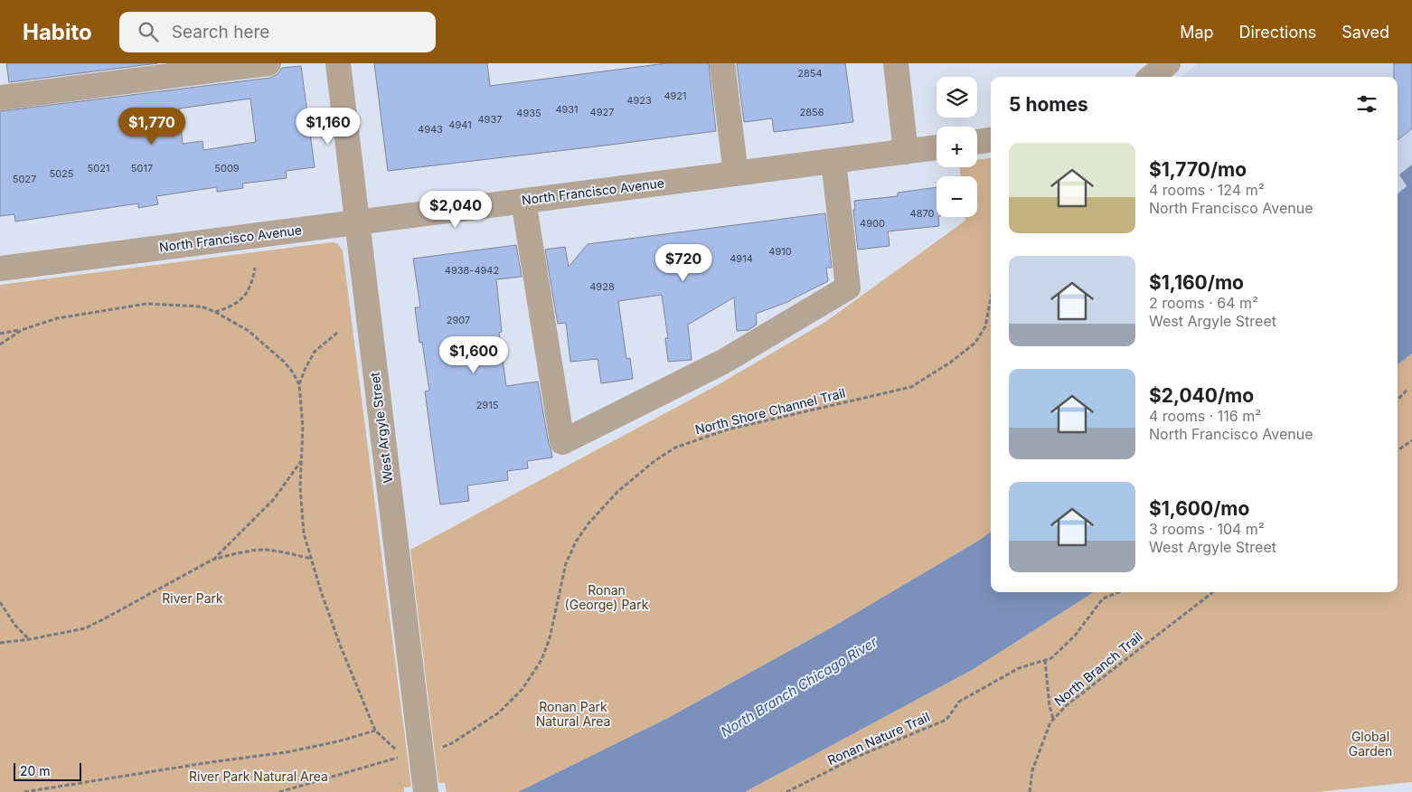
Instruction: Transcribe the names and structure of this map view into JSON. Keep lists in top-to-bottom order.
{
  "streets": {
    "street": ["North Francisco Avenue", "West Argyle Street"],
    "path": ["North Shore Channel Trail", "North Branch Trail", "Ronan Nature Trail"]
  },
  "crossings": [
    ["North Francisco Avenue", "West Argyle Street"]
  ],
  "water": ["North Branch Chicago River"],
  "parks": [
    "Ronan (George) Park",
    "River Park",
    "Ronan Park Natural Area",
    "Global Garden",
    "River Park Natural Area"
  ],
  "house_numbers": [
    "2854",
    "4921",
    "4923",
    "4931",
    "4927",
    "2856",
    "4935",
    "4937",
    "4941",
    "4943",
    "5021",
    "5017",
    "5009",
    "5025",
    "5027",
    "4870",
    "4900",
    "4910",
    "4914",
    "4938-4942",
    "4928",
    "2907",
    "2915"
  ],
  "scale_bar": "20 m",
  "page": {
    "header": "Habito",
    "search": "Search here",
    "nav": ["Map", "Directions", "Saved"],
    "map_buttons": ["+", "−"],
    "heading": "5 homes",
    "price": [
      "$1,770",
      "$1,160",
      "$2,040",
      "$720",
      "$1,600"
    ],
    "list": [
      {
        "name": "$1,770/mo",
        "note": "4 rooms · 124 m² · North Francisco Avenue"
      },
      {
        "name": "$1,160/mo",
        "note": "2 rooms · 64 m² · West Argyle Street"
      },
      {
        "name": "$2,040/mo",
        "note": "4 rooms · 116 m² · North Francisco Avenue"
      },
      {
        "name": "$1,600/mo",
        "note": "3 rooms · 104 m² · West Argyle Street"
      }
    ],
    "scale": "20 m"
  }
}
